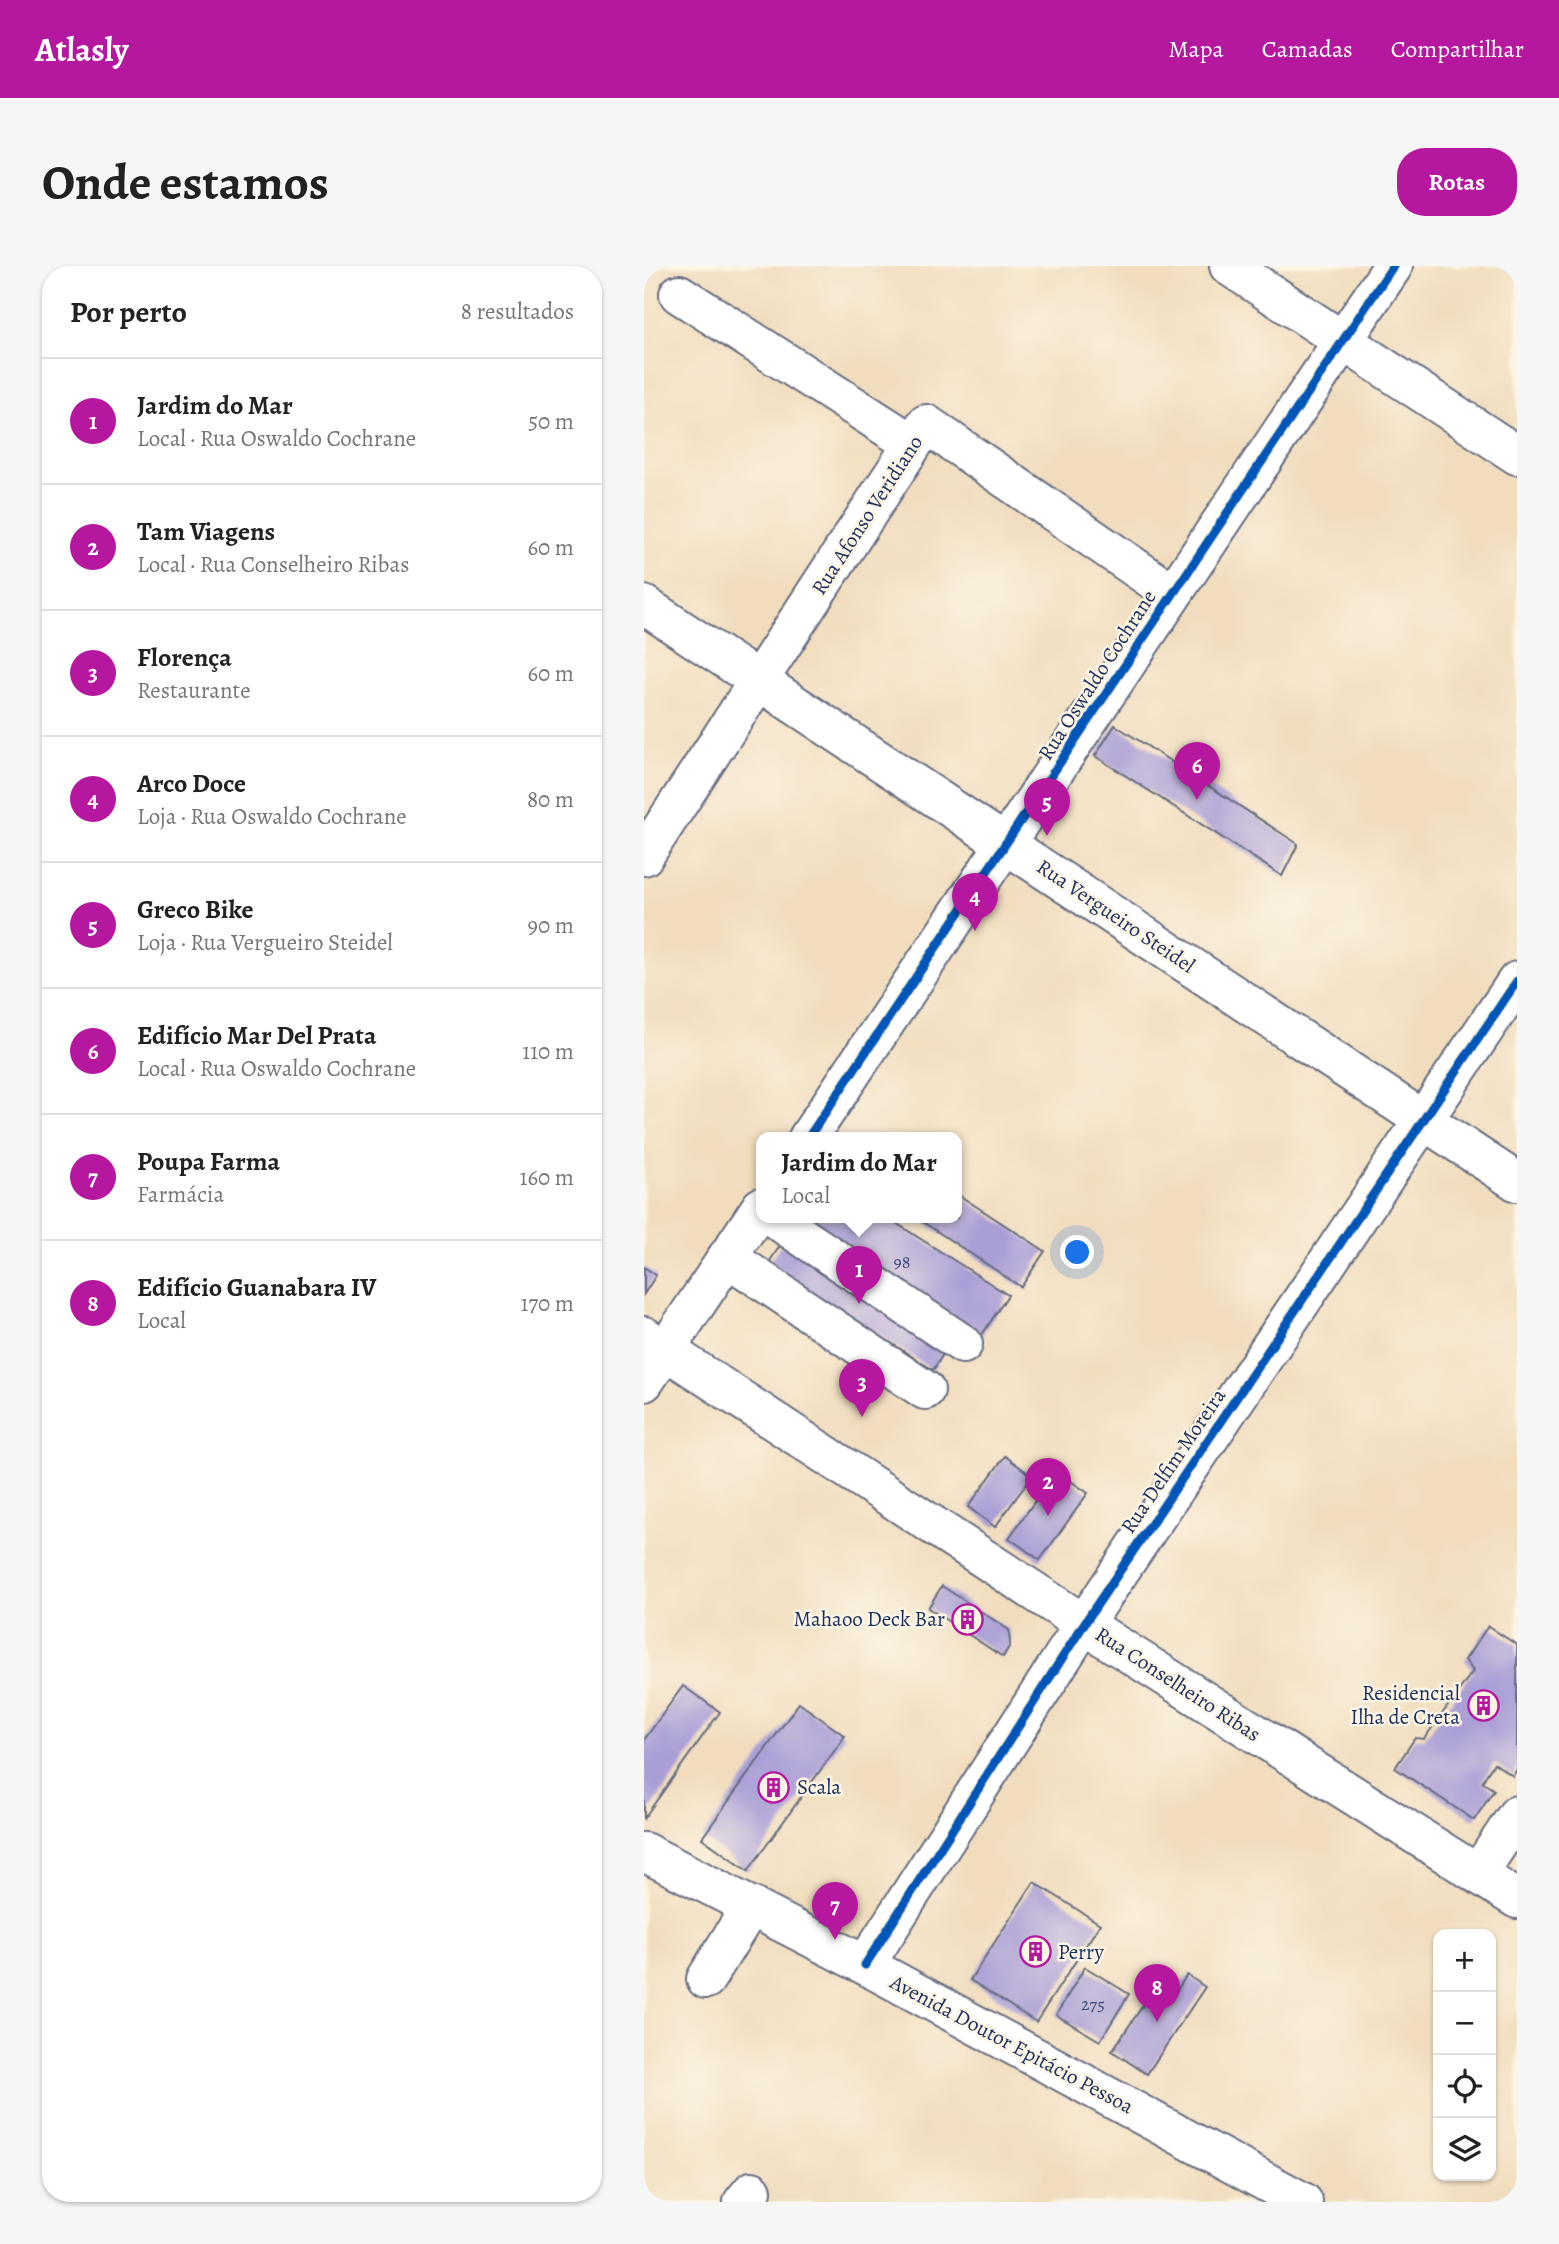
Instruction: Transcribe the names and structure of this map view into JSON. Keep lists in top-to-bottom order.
{
  "streets": {
    "street": [
      "Rua Afonso Veridiano",
      "Rua Oswaldo Cochrane",
      "Rua Vergueiro Steidel",
      "Rua Delfim Moreira",
      "Rua Conselheiro Ribas",
      "Avenida Doutor Epitácio Pessoa"
    ]
  },
  "crossings": [
    ["Rua Afonso Veridiano", "Rua Oswaldo Cochrane"],
    ["Rua Afonso Veridiano", "Rua Vergueiro Steidel"],
    ["Rua Oswaldo Cochrane", "Rua Vergueiro Steidel"],
    ["Rua Vergueiro Steidel", "Rua Delfim Moreira"],
    ["Rua Delfim Moreira", "Rua Conselheiro Ribas"],
    ["Rua Delfim Moreira", "Avenida Doutor Epitácio Pessoa"]
  ],
  "places": {
    "building": [
      "Mahaoo Deck Bar",
      "Residencial Ilha de Creta",
      "Scala",
      "Perry"
    ]
  },
  "house_numbers": ["98", "275"],
  "page": {
    "header": "Atlasly",
    "nav": ["Mapa", "Camadas", "Compartilhar"],
    "buttons": "Rotas",
    "title": "Onde estamos",
    "heading": ["Por perto", "8 resultados"],
    "list": [
      {
        "mark": "1",
        "name": "Jardim do Mar",
        "note": "Local · Rua Oswaldo Cochrane",
        "value": "50 m"
      },
      {
        "mark": "2",
        "name": "Tam Viagens",
        "note": "Local · Rua Conselheiro Ribas",
        "value": "60 m"
      },
      {
        "mark": "3",
        "name": "Florença",
        "note": "Restaurante",
        "value": "60 m"
      },
      {
        "mark": "4",
        "name": "Arco Doce",
        "note": "Loja · Rua Oswaldo Cochrane",
        "value": "80 m"
      },
      {
        "mark": "5",
        "name": "Greco Bike",
        "note": "Loja · Rua Vergueiro Steidel",
        "value": "90 m"
      },
      {
        "mark": "6",
        "name": "Edifício Mar Del Prata",
        "note": "Local · Rua Oswaldo Cochrane",
        "value": "110 m"
      },
      {
        "mark": "7",
        "name": "Poupa Farma",
        "note": "Farmácia",
        "value": "160 m"
      },
      {
        "mark": "8",
        "name": "Edifício Guanabara IV",
        "note": "Local",
        "value": "170 m"
      }
    ],
    "pins": [
      "6",
      "5",
      "4",
      "1",
      "3",
      "2",
      "7",
      "8"
    ],
    "popup": ["Jardim do Mar", "Local"],
    "map_buttons": ["+", "−"]
  }
}
